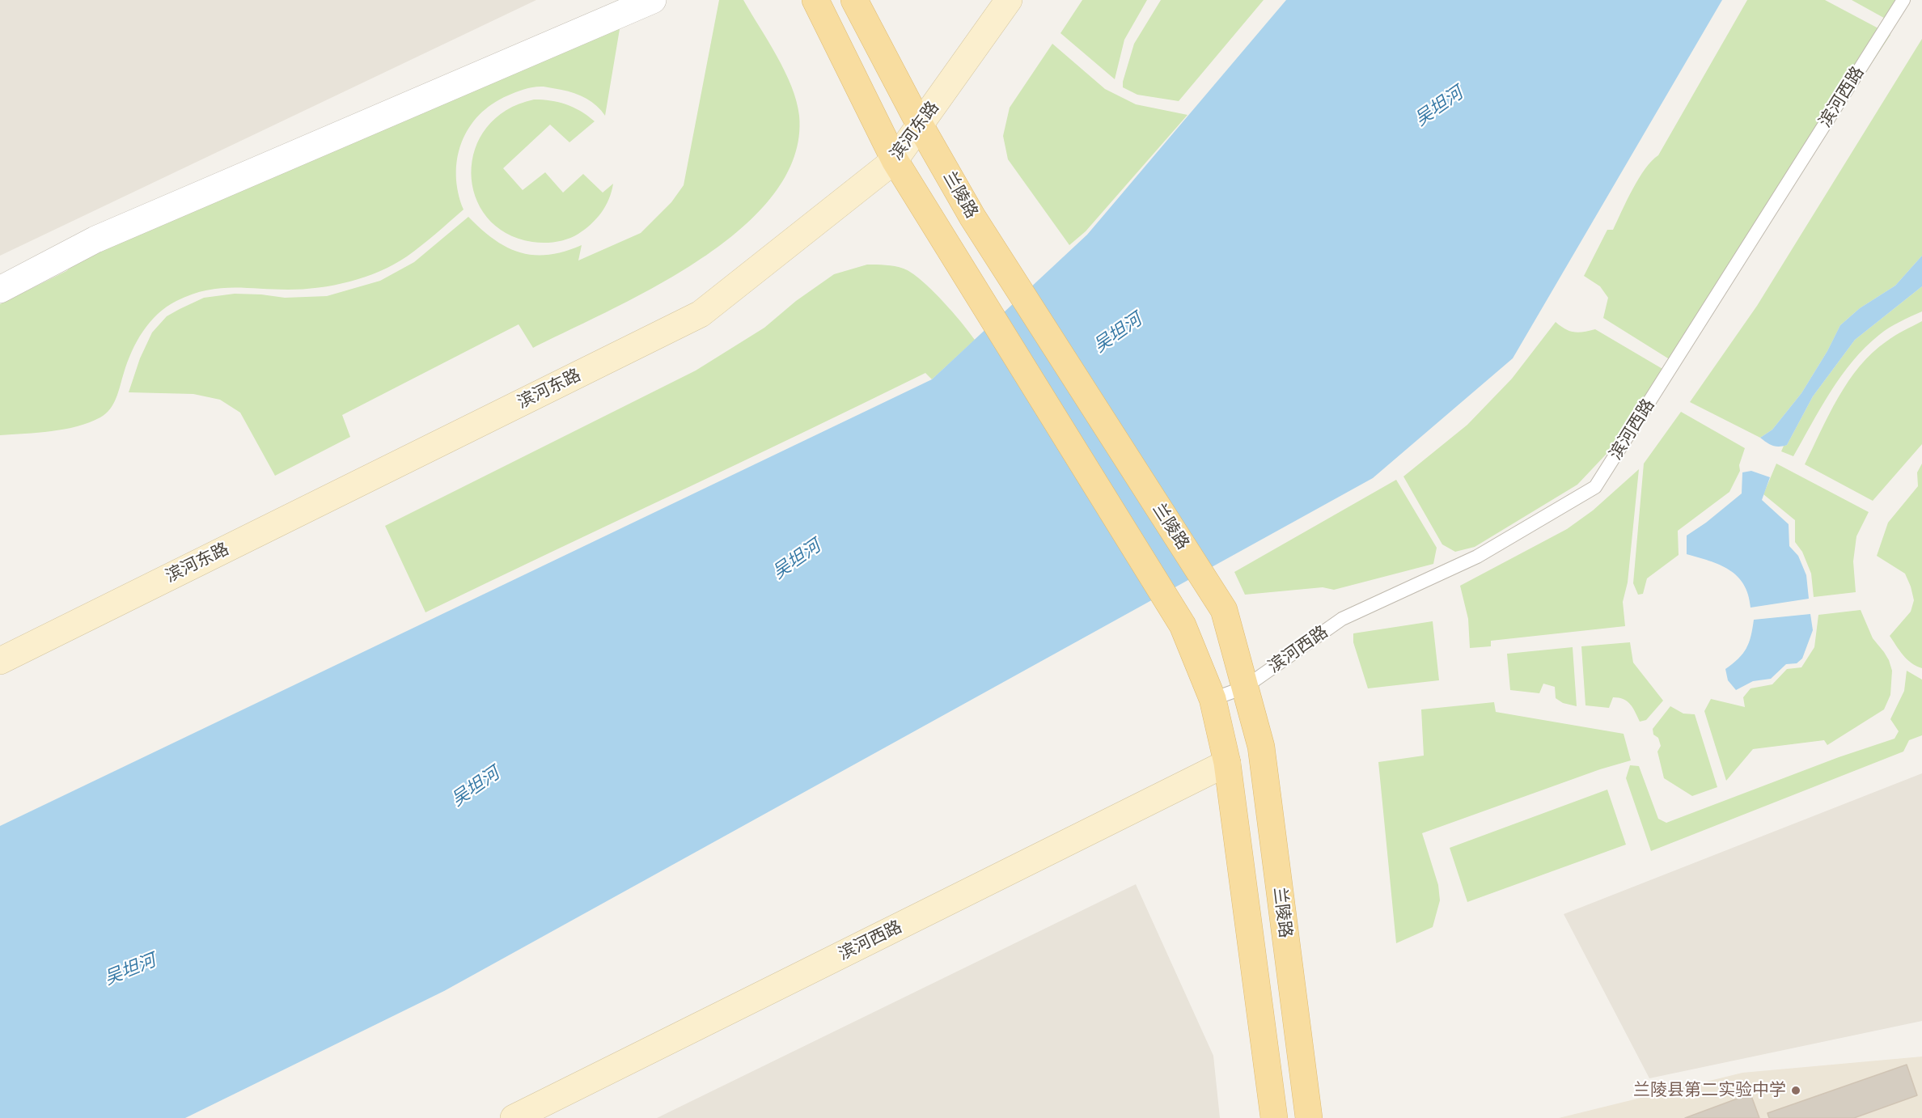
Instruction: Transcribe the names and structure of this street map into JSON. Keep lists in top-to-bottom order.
{
  "streets": {
    "main road": ["滨河西路", "滨河东路", "兰陵路"]
  },
  "crossings": [
    ["滨河西路", "兰陵路"],
    ["滨河东路", "兰陵路"]
  ],
  "water": ["吴坦河"],
  "places": ["兰陵县第二实验中学"]
}
